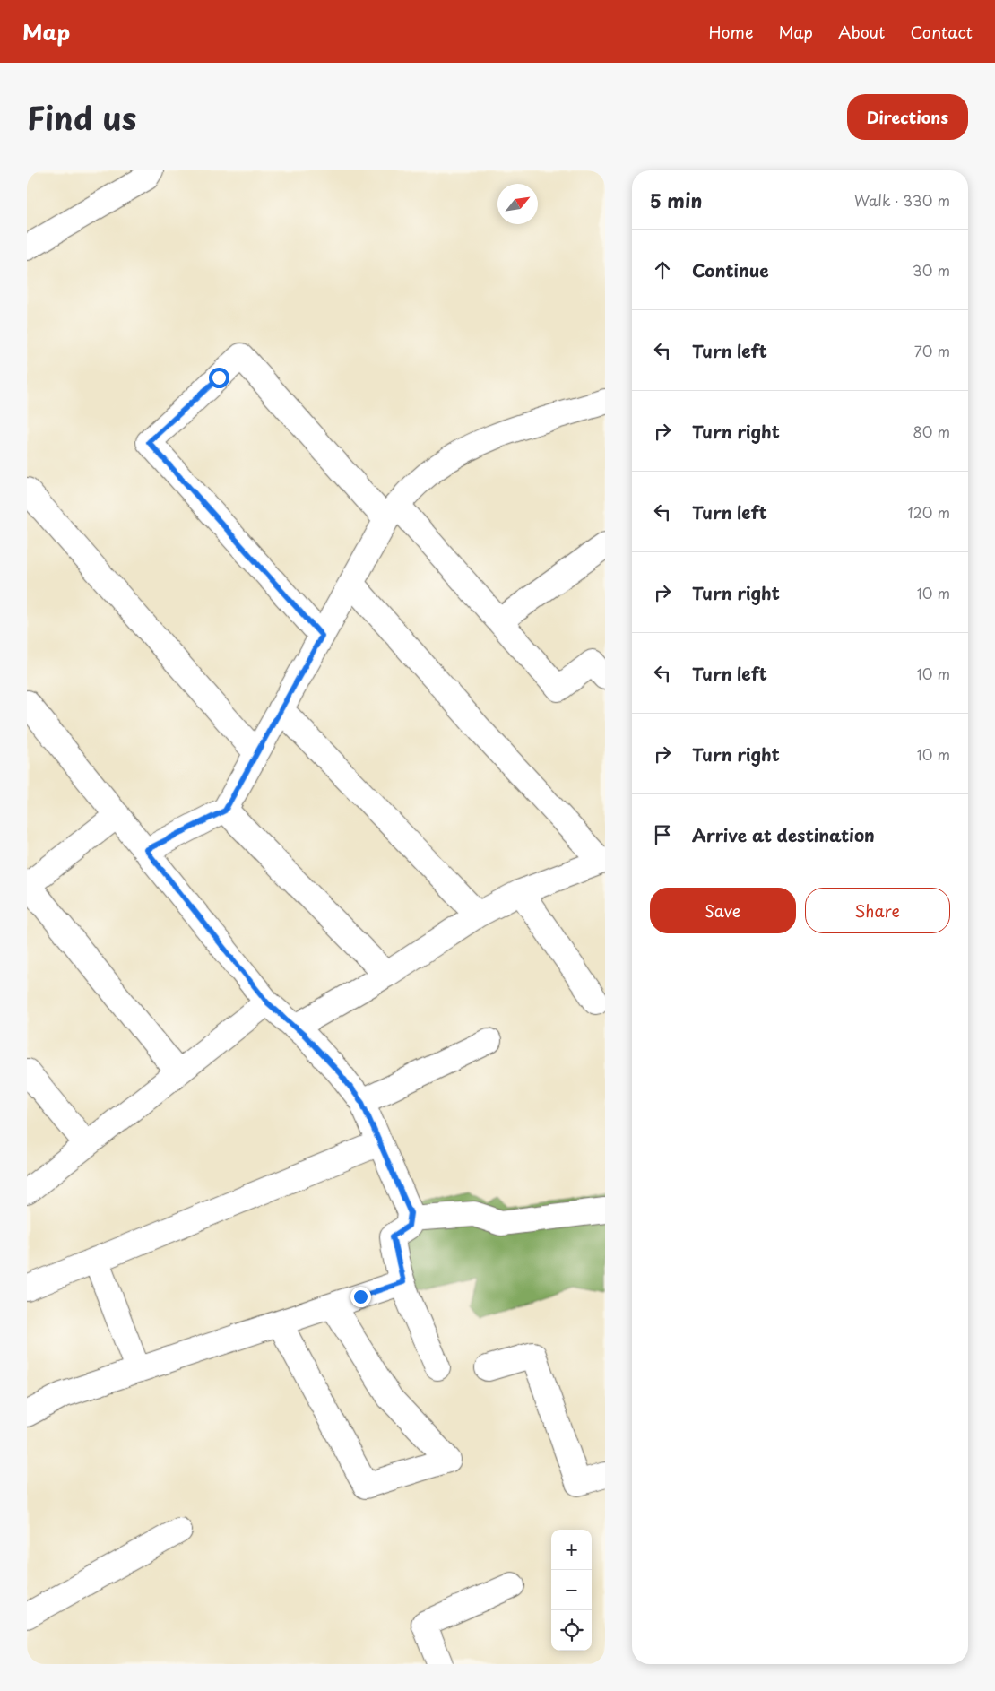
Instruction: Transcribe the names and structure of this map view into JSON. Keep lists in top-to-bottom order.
{
  "north": "top right",
  "page": {
    "header": "Map",
    "nav": [
      "Home",
      "Map",
      "About",
      "Contact"
    ],
    "title": "Find us",
    "buttons": [
      "Directions",
      ["Save", "Share"]
    ],
    "heading": ["5 min", "Walk · 330 m"],
    "list": [
      ["Continue", "30 m"],
      ["Turn left", "70 m"],
      ["Turn right", "80 m"],
      ["Turn left", "120 m"],
      ["Turn right", "10 m"],
      ["Turn left", "10 m"],
      ["Turn right", "10 m"],
      "Arrive at destination"
    ],
    "map_buttons": ["+", "−"]
  }
}
